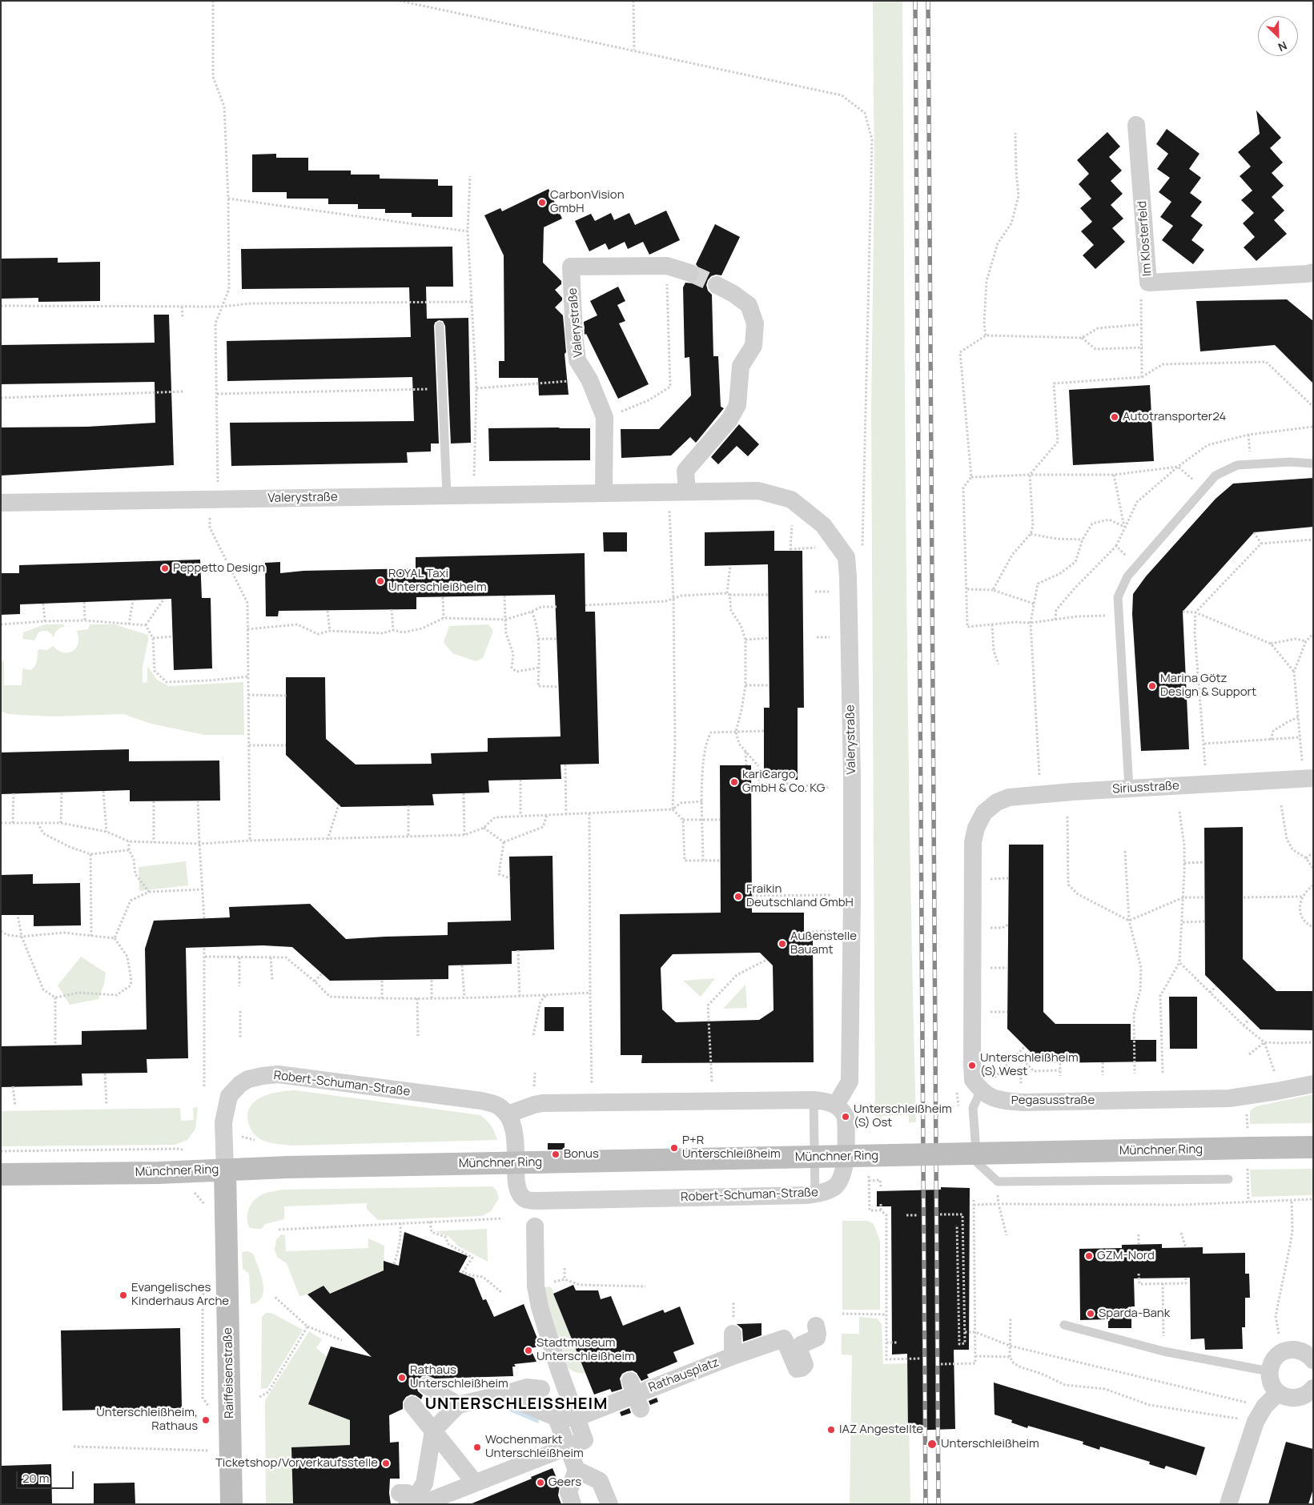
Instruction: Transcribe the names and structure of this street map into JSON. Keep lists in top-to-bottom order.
{
  "streets": {
    "main road": ["Münchner Ring", "Raiffeisenstraße"],
    "street": [
      "Im Klosterfeld",
      "Valerystraße",
      "Siriusstraße",
      "Robert-Schuman-Straße",
      "Pegasusstraße",
      "Rathausplatz"
    ]
  },
  "crossings": [
    ["Valerystraße", "Robert-Schuman-Straße"],
    ["Siriusstraße", "Pegasusstraße"],
    ["Robert-Schuman-Straße", "Münchner Ring"],
    ["Robert-Schuman-Straße", "Raiffeisenstraße"],
    ["Münchner Ring", "Raiffeisenstraße"]
  ],
  "districts": ["UNTERSCHLEISSHEIM"],
  "places": [
    "CarbonVision GmbH",
    "Autotransporter24",
    "Peppetto Design",
    "ROYAL Taxi Unterschleißheim",
    "Marina Götz Design & Support",
    "kariCargo GmbH & Co. KG",
    "Fraikin Deutschland GmbH",
    "Außenstelle Bauamt",
    "Unterschleißheim (S) West",
    "Unterschleißheim (S) Ost",
    "P+R Unterschleißheim",
    "Bonus",
    "GZM-Nord",
    "Evangelisches Kinderhaus Arche",
    "Sparda-Bank",
    "Stadtmuseum Unterschleißheim",
    "Rathaus Unterschleißheim",
    "Unterschleißheim, Rathaus",
    "IAZ Angestellte",
    "Unterschleißheim",
    "Wochenmarkt Unterschleißheim",
    "Ticketshop/Vorverkaufsstelle",
    "Geers"
  ],
  "scale_bar": "20 m",
  "north": "bottom right"
}
